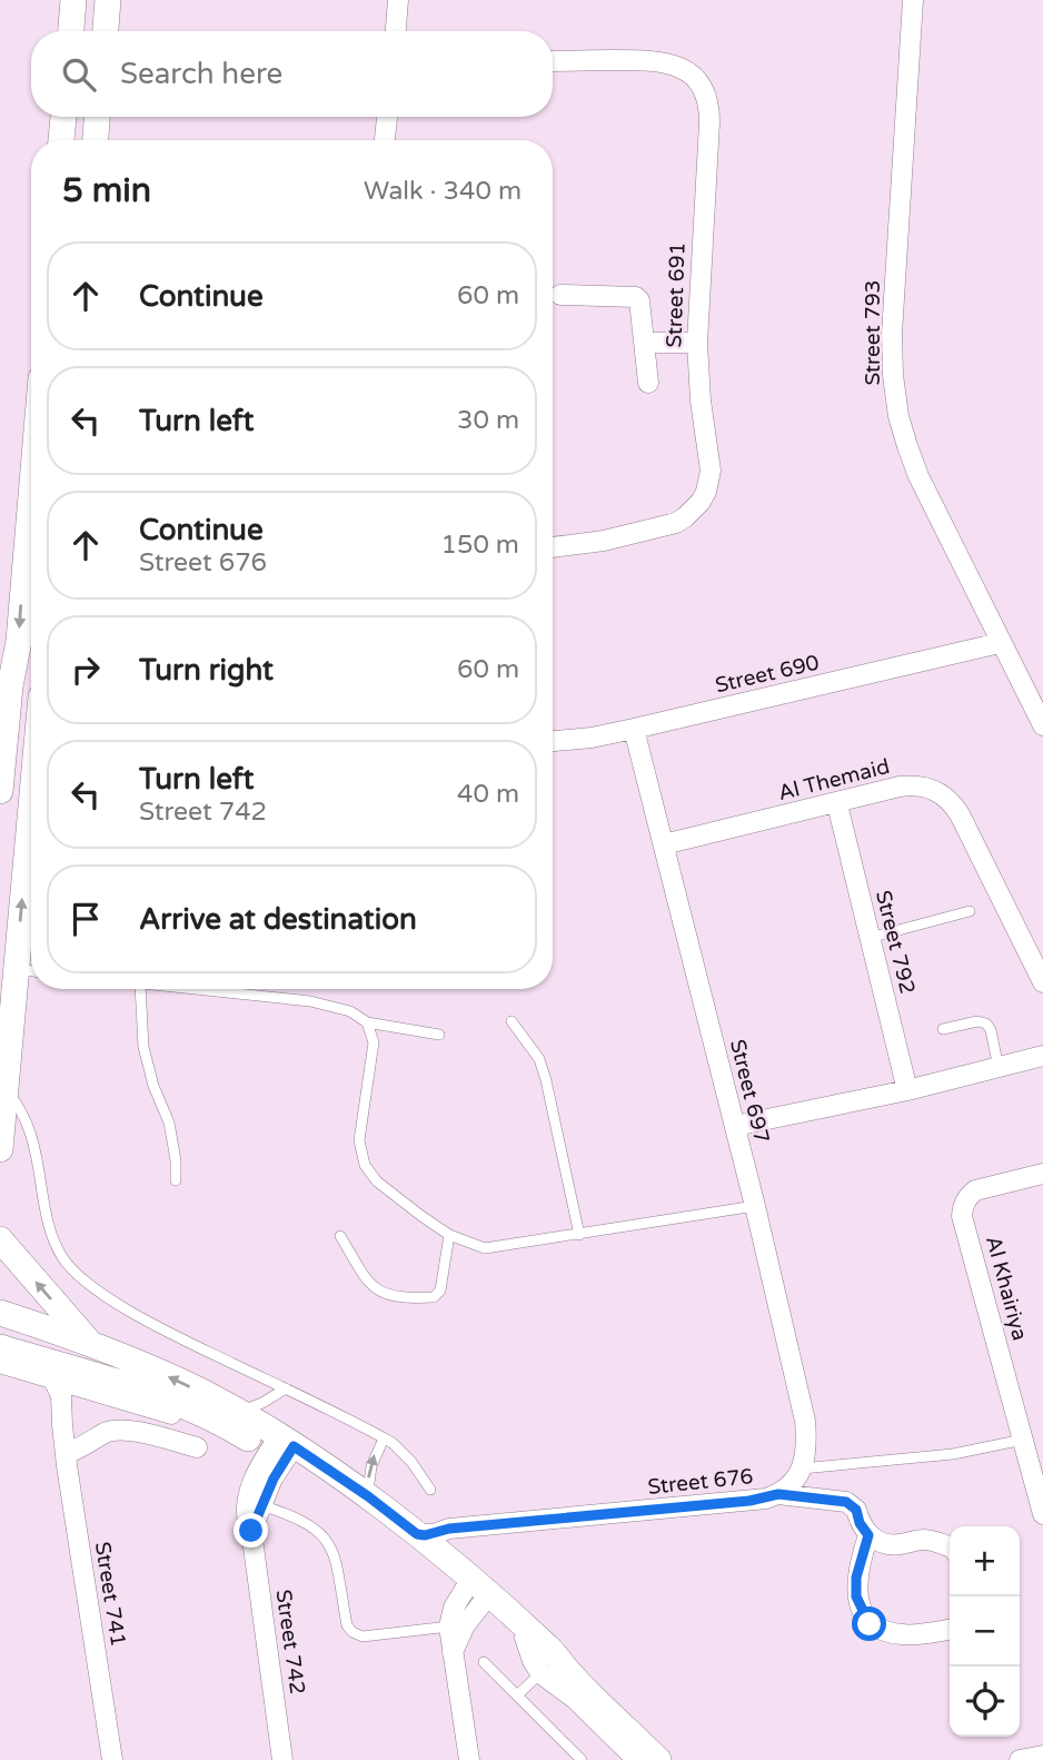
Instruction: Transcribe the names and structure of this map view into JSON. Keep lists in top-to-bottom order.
{
  "streets": {
    "street": [
      "Street 691",
      "Street 793",
      "Street 690",
      "Al Themaid",
      "Street 792",
      "Street 697",
      "Al Khairiya",
      "Street 676",
      "Street 741",
      "Street 742"
    ]
  },
  "crossings": [
    ["Street 793", "Street 690"],
    ["Street 690", "Street 697"],
    ["Al Themaid", "Street 792"],
    ["Al Themaid", "Street 697"],
    ["Street 697", "Street 676"]
  ],
  "page": {
    "search": "Search here",
    "heading": ["5 min", "Walk · 340 m"],
    "list": [
      ["Continue", "60 m"],
      ["Turn left", "30 m"],
      ["Continue", "Street 676", "150 m"],
      ["Turn right", "60 m"],
      ["Turn left", "Street 742", "40 m"],
      "Arrive at destination"
    ],
    "map_buttons": ["+", "−"]
  }
}
